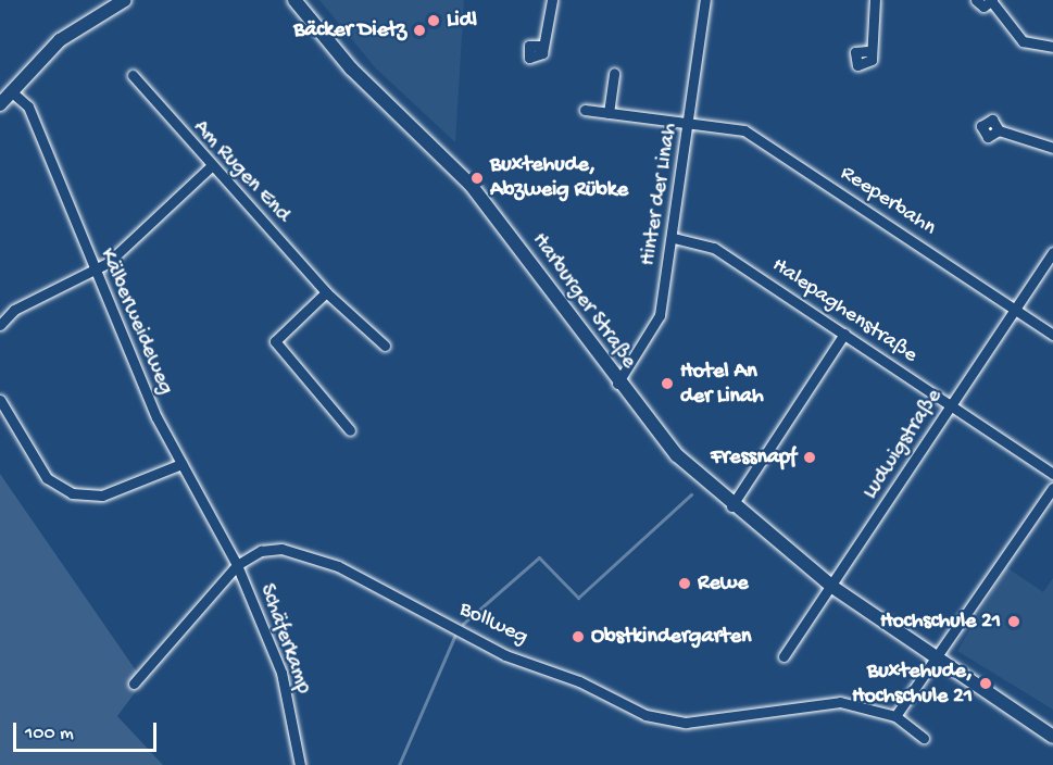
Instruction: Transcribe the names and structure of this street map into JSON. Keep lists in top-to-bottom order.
{
  "streets": {
    "street": [
      "Am Rugen End",
      "Hinter der Linah",
      "Reeperbahn",
      "Harburger Straße",
      "Halepaghenstraße",
      "Kälberweideweg",
      "Ludwigstraße",
      "Bollweg",
      "Schäferkamp"
    ]
  },
  "crossings": [
    ["Hinter der Linah", "Reeperbahn"],
    ["Hinter der Linah", "Harburger Straße"],
    ["Hinter der Linah", "Halepaghenstraße"],
    ["Reeperbahn", "Ludwigstraße"],
    ["Harburger Straße", "Ludwigstraße"],
    ["Halepaghenstraße", "Ludwigstraße"],
    ["Kälberweideweg", "Bollweg"],
    ["Kälberweideweg", "Schäferkamp"],
    ["Bollweg", "Schäferkamp"]
  ],
  "places": [
    "Lidl",
    "Bäcker Dietz",
    "Buxtehude, Abzweig Rübke",
    "Hotel An der Linah",
    "Fressnapf",
    "Rewe",
    "Hochschule 21",
    "Obstkindergarten",
    "Buxtehude, Hochschule 21"
  ],
  "scale_bar": "100 m"
}
